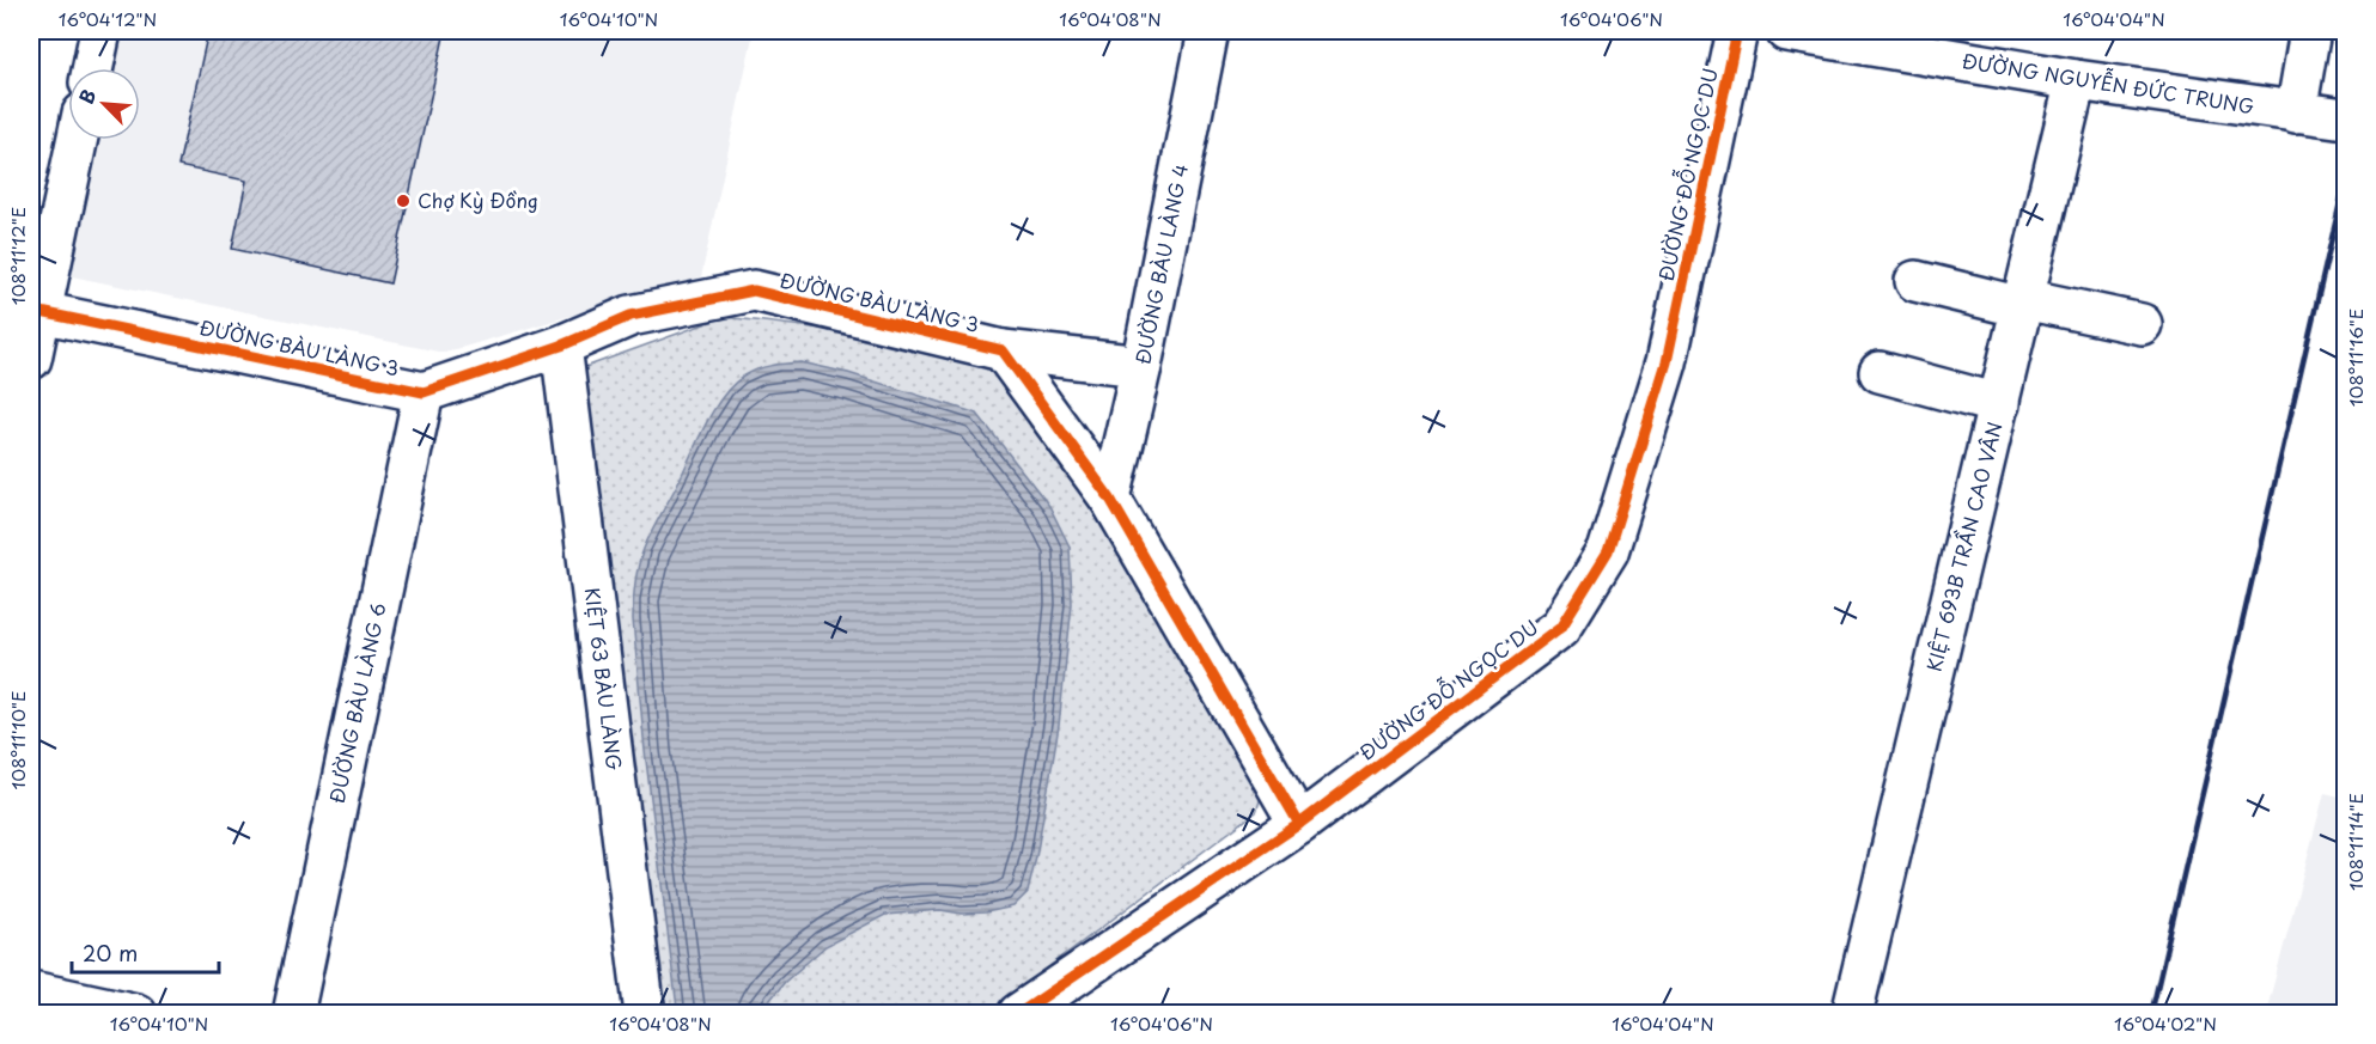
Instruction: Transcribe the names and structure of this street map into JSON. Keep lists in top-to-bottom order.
{
  "streets": {
    "street": [
      "ĐƯỜNG NGUYỄN ĐỨC TRUNG",
      "ĐƯỜNG ĐỖ NGỌC DU",
      "ĐƯỜNG BÀU LÀNG 4",
      "ĐƯỜNG BÀU LÀNG 3",
      "KIỆT 693B TRẦN CAO VÂN",
      "KIỆT 63 BÀU LÀNG",
      "ĐƯỜNG BÀU LÀNG 6"
    ]
  },
  "crossings": [
    ["ĐƯỜNG NGUYỄN ĐỨC TRUNG", "KIỆT 693B TRẦN CAO VÂN"],
    ["ĐƯỜNG ĐỖ NGỌC DU", "ĐƯỜNG BÀU LÀNG 3"],
    ["ĐƯỜNG BÀU LÀNG 4", "ĐƯỜNG BÀU LÀNG 3"],
    ["ĐƯỜNG BÀU LÀNG 3", "KIỆT 63 BÀU LÀNG"],
    ["ĐƯỜNG BÀU LÀNG 3", "ĐƯỜNG BÀU LÀNG 6"]
  ],
  "places": ["Chợ Kỳ Đồng"],
  "scale_bar": "20 m",
  "north": "top left",
  "coordinates": [
    "16°04'12\"N",
    "16°04'10\"N",
    "16°04'08\"N",
    "16°04'06\"N",
    "16°04'04\"N",
    "108°11'12\"E",
    "108°11'16\"E",
    "108°11'10\"E",
    "108°11'14\"E",
    "16°04'02\"N"
  ]
}
